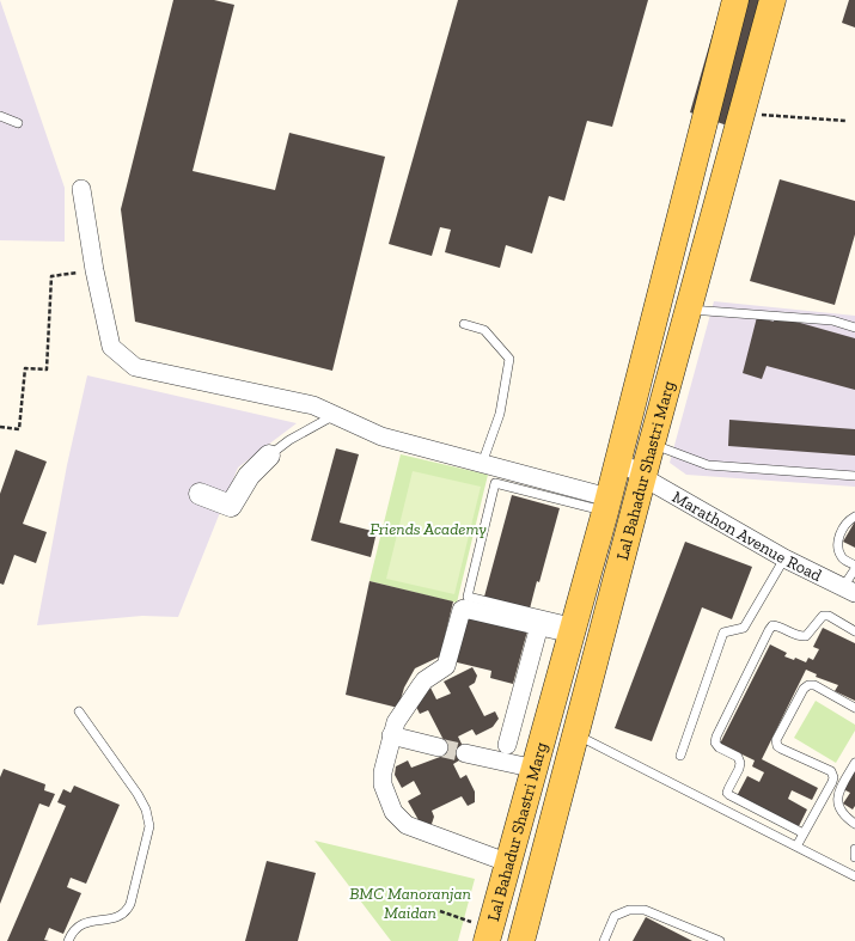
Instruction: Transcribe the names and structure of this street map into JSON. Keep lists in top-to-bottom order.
{
  "streets": {
    "main road": ["Lal Bahadur Shastri Marg"],
    "street": ["Marathon Avenue Road"]
  },
  "crossings": [
    ["Lal Bahadur Shastri Marg", "Marathon Avenue Road"]
  ],
  "parks": ["Friends Academy", "BMC Manoranjan Maidan"]
}
